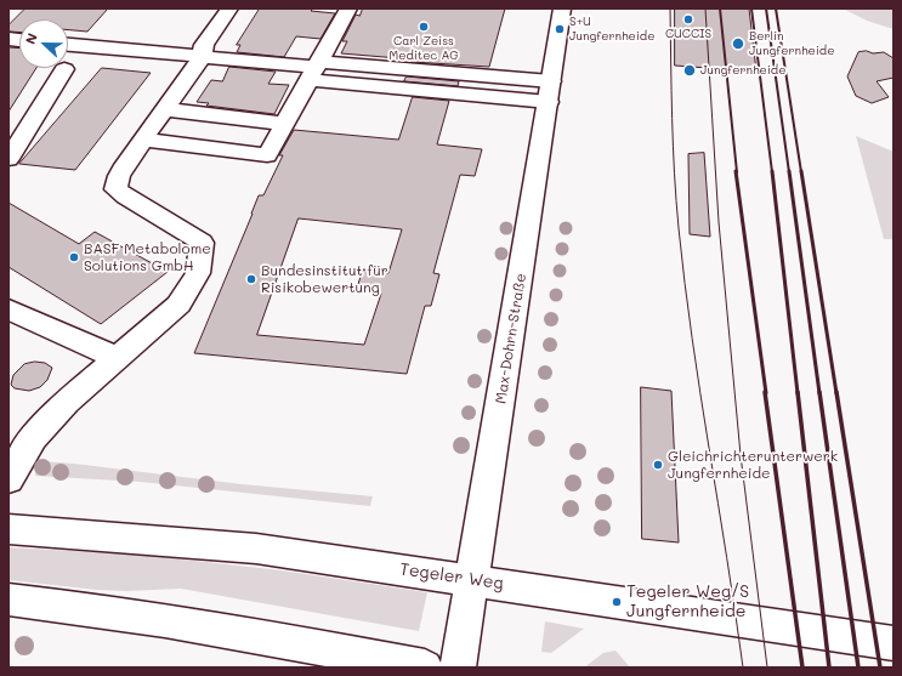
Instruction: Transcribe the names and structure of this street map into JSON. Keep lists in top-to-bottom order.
{
  "streets": {
    "main road": ["Max-Dohrn-Straße", "Tegeler Weg"]
  },
  "crossings": [
    ["Max-Dohrn-Straße", "Tegeler Weg"]
  ],
  "places": [
    "CUCCIS",
    "Carl Zeiss Meditec AG",
    "S+U Jungfernheide",
    "Berlin Jungfernheide",
    "Jungfernheide",
    "BASF Metabolome Solutions GmbH",
    "Bundesinstitut für Risikobewertung",
    "Gleichrichterunterwerk Jungfernheide",
    "Tegeler Weg/S Jungfernheide"
  ],
  "north": "left"
}
